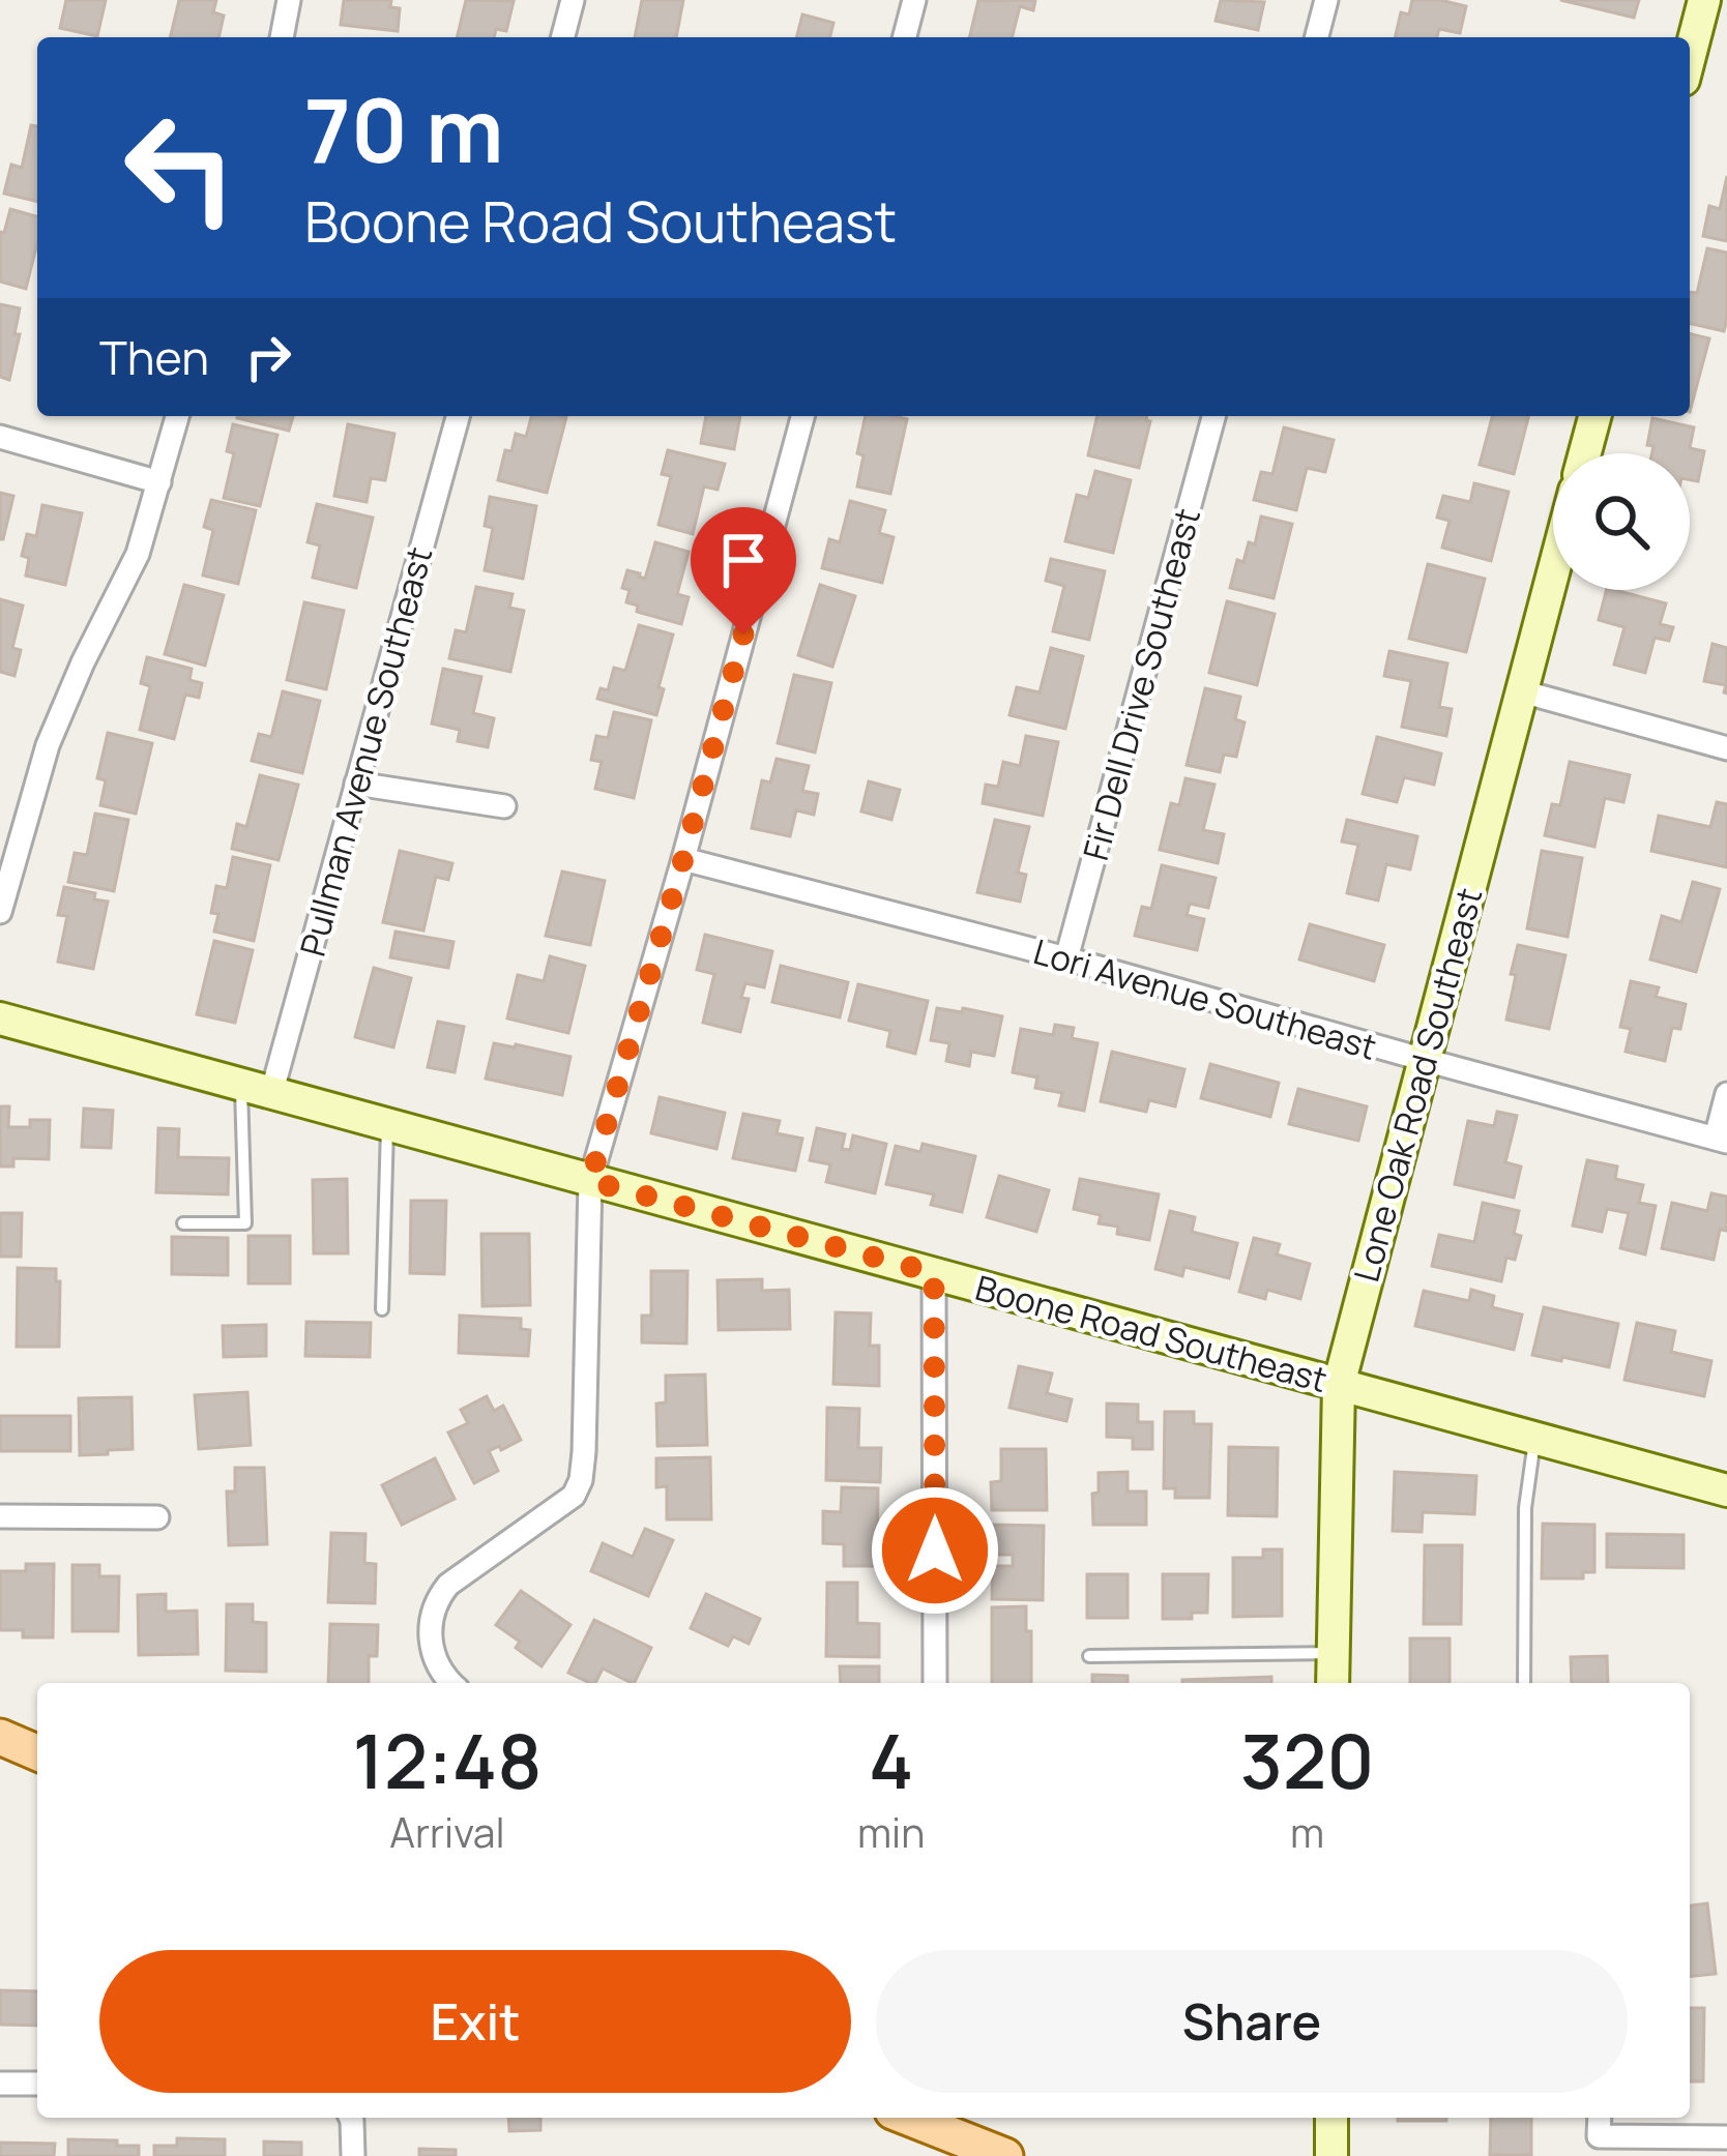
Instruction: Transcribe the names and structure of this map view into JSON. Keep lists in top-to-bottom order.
{
  "streets": {
    "street": [
      "Fir Dell Drive Southeast",
      "Pullman Avenue Southeast",
      "Lori Avenue Southeast",
      "Lone Oak Road Southeast",
      "Boone Road Southeast"
    ]
  },
  "crossings": [
    ["Fir Dell Drive Southeast", "Lori Avenue Southeast"],
    ["Pullman Avenue Southeast", "Boone Road Southeast"],
    ["Lori Avenue Southeast", "Lone Oak Road Southeast"],
    ["Lone Oak Road Southeast", "Boone Road Southeast"]
  ],
  "page": {
    "turn": ["70 m", "Boone Road Southeast"],
    "then": "Then",
    "eta": [
      "12:48",
      "Arrival",
      "4",
      "min",
      "320",
      "m"
    ],
    "buttons": ["Exit", "Share"]
  }
}
